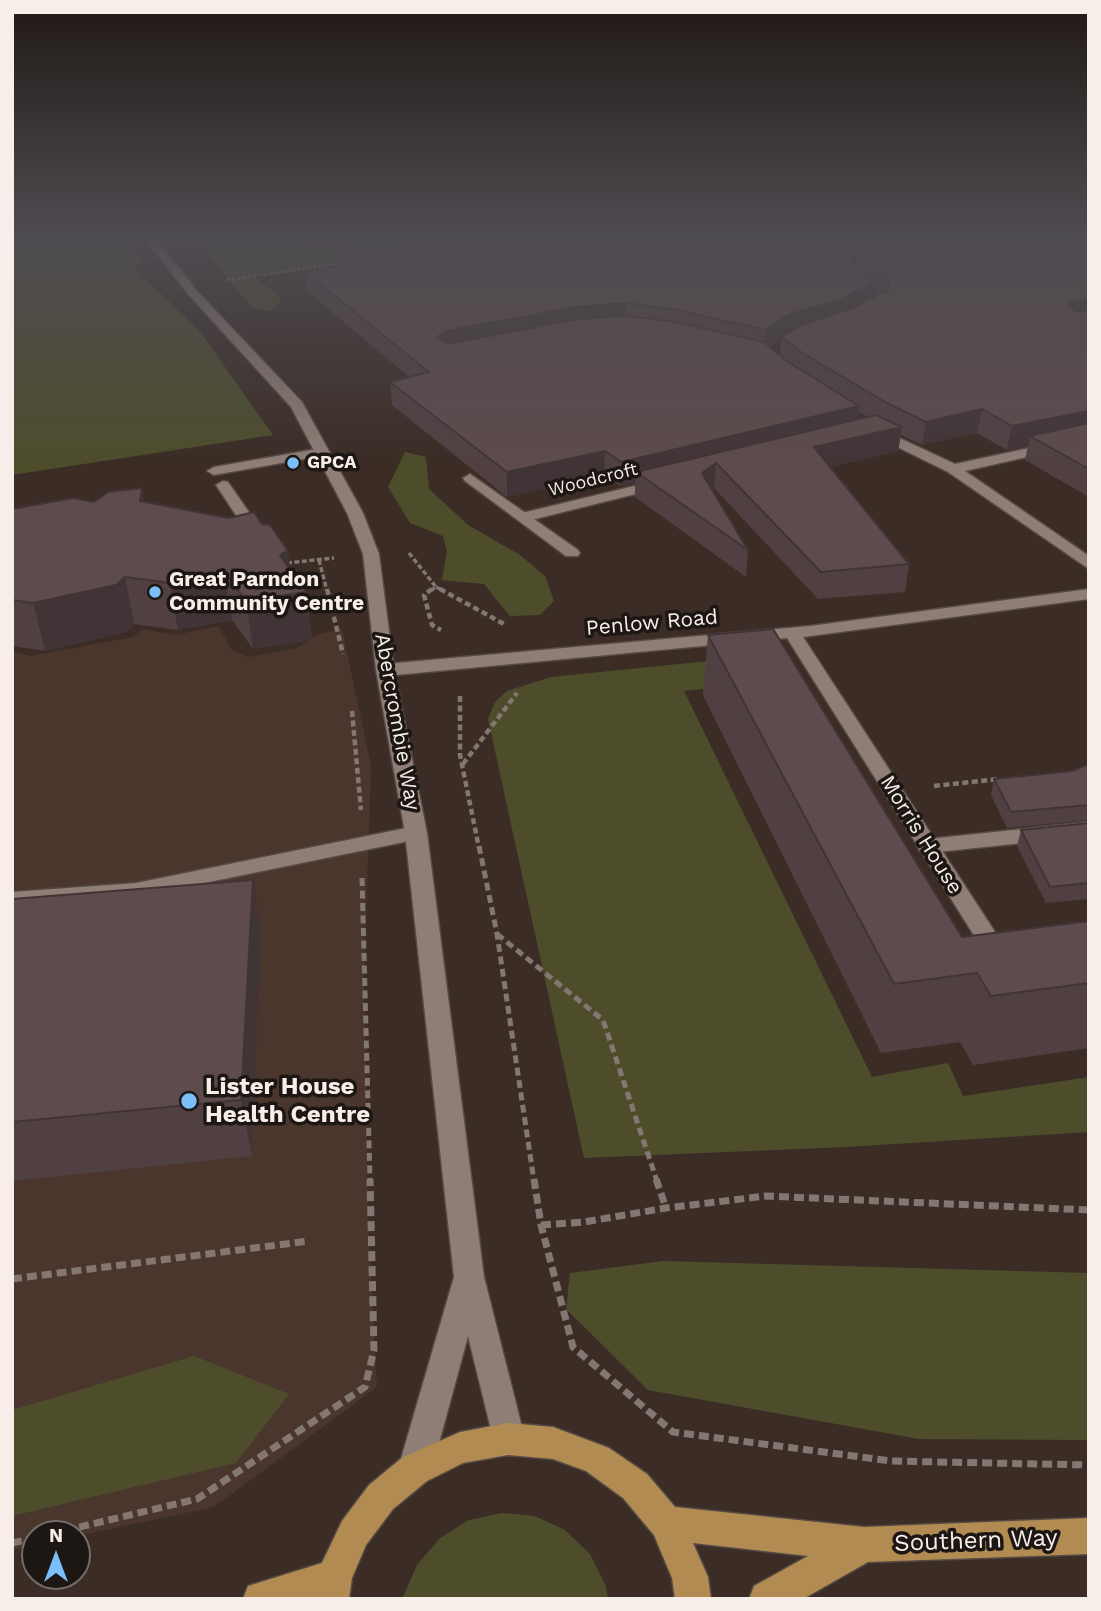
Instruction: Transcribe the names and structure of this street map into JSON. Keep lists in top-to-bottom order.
{
  "streets": {
    "main road": ["Southern Way"],
    "street": [
      "Woodcroft",
      "Penlow Road",
      "Abercrombie Way",
      "Morris House"
    ]
  },
  "crossings": [
    ["Penlow Road", "Abercrombie Way"],
    ["Penlow Road", "Morris House"]
  ],
  "places": ["GPCA", "Great Parndon Community Centre", "Lister House Health Centre"],
  "north": "top"
}
